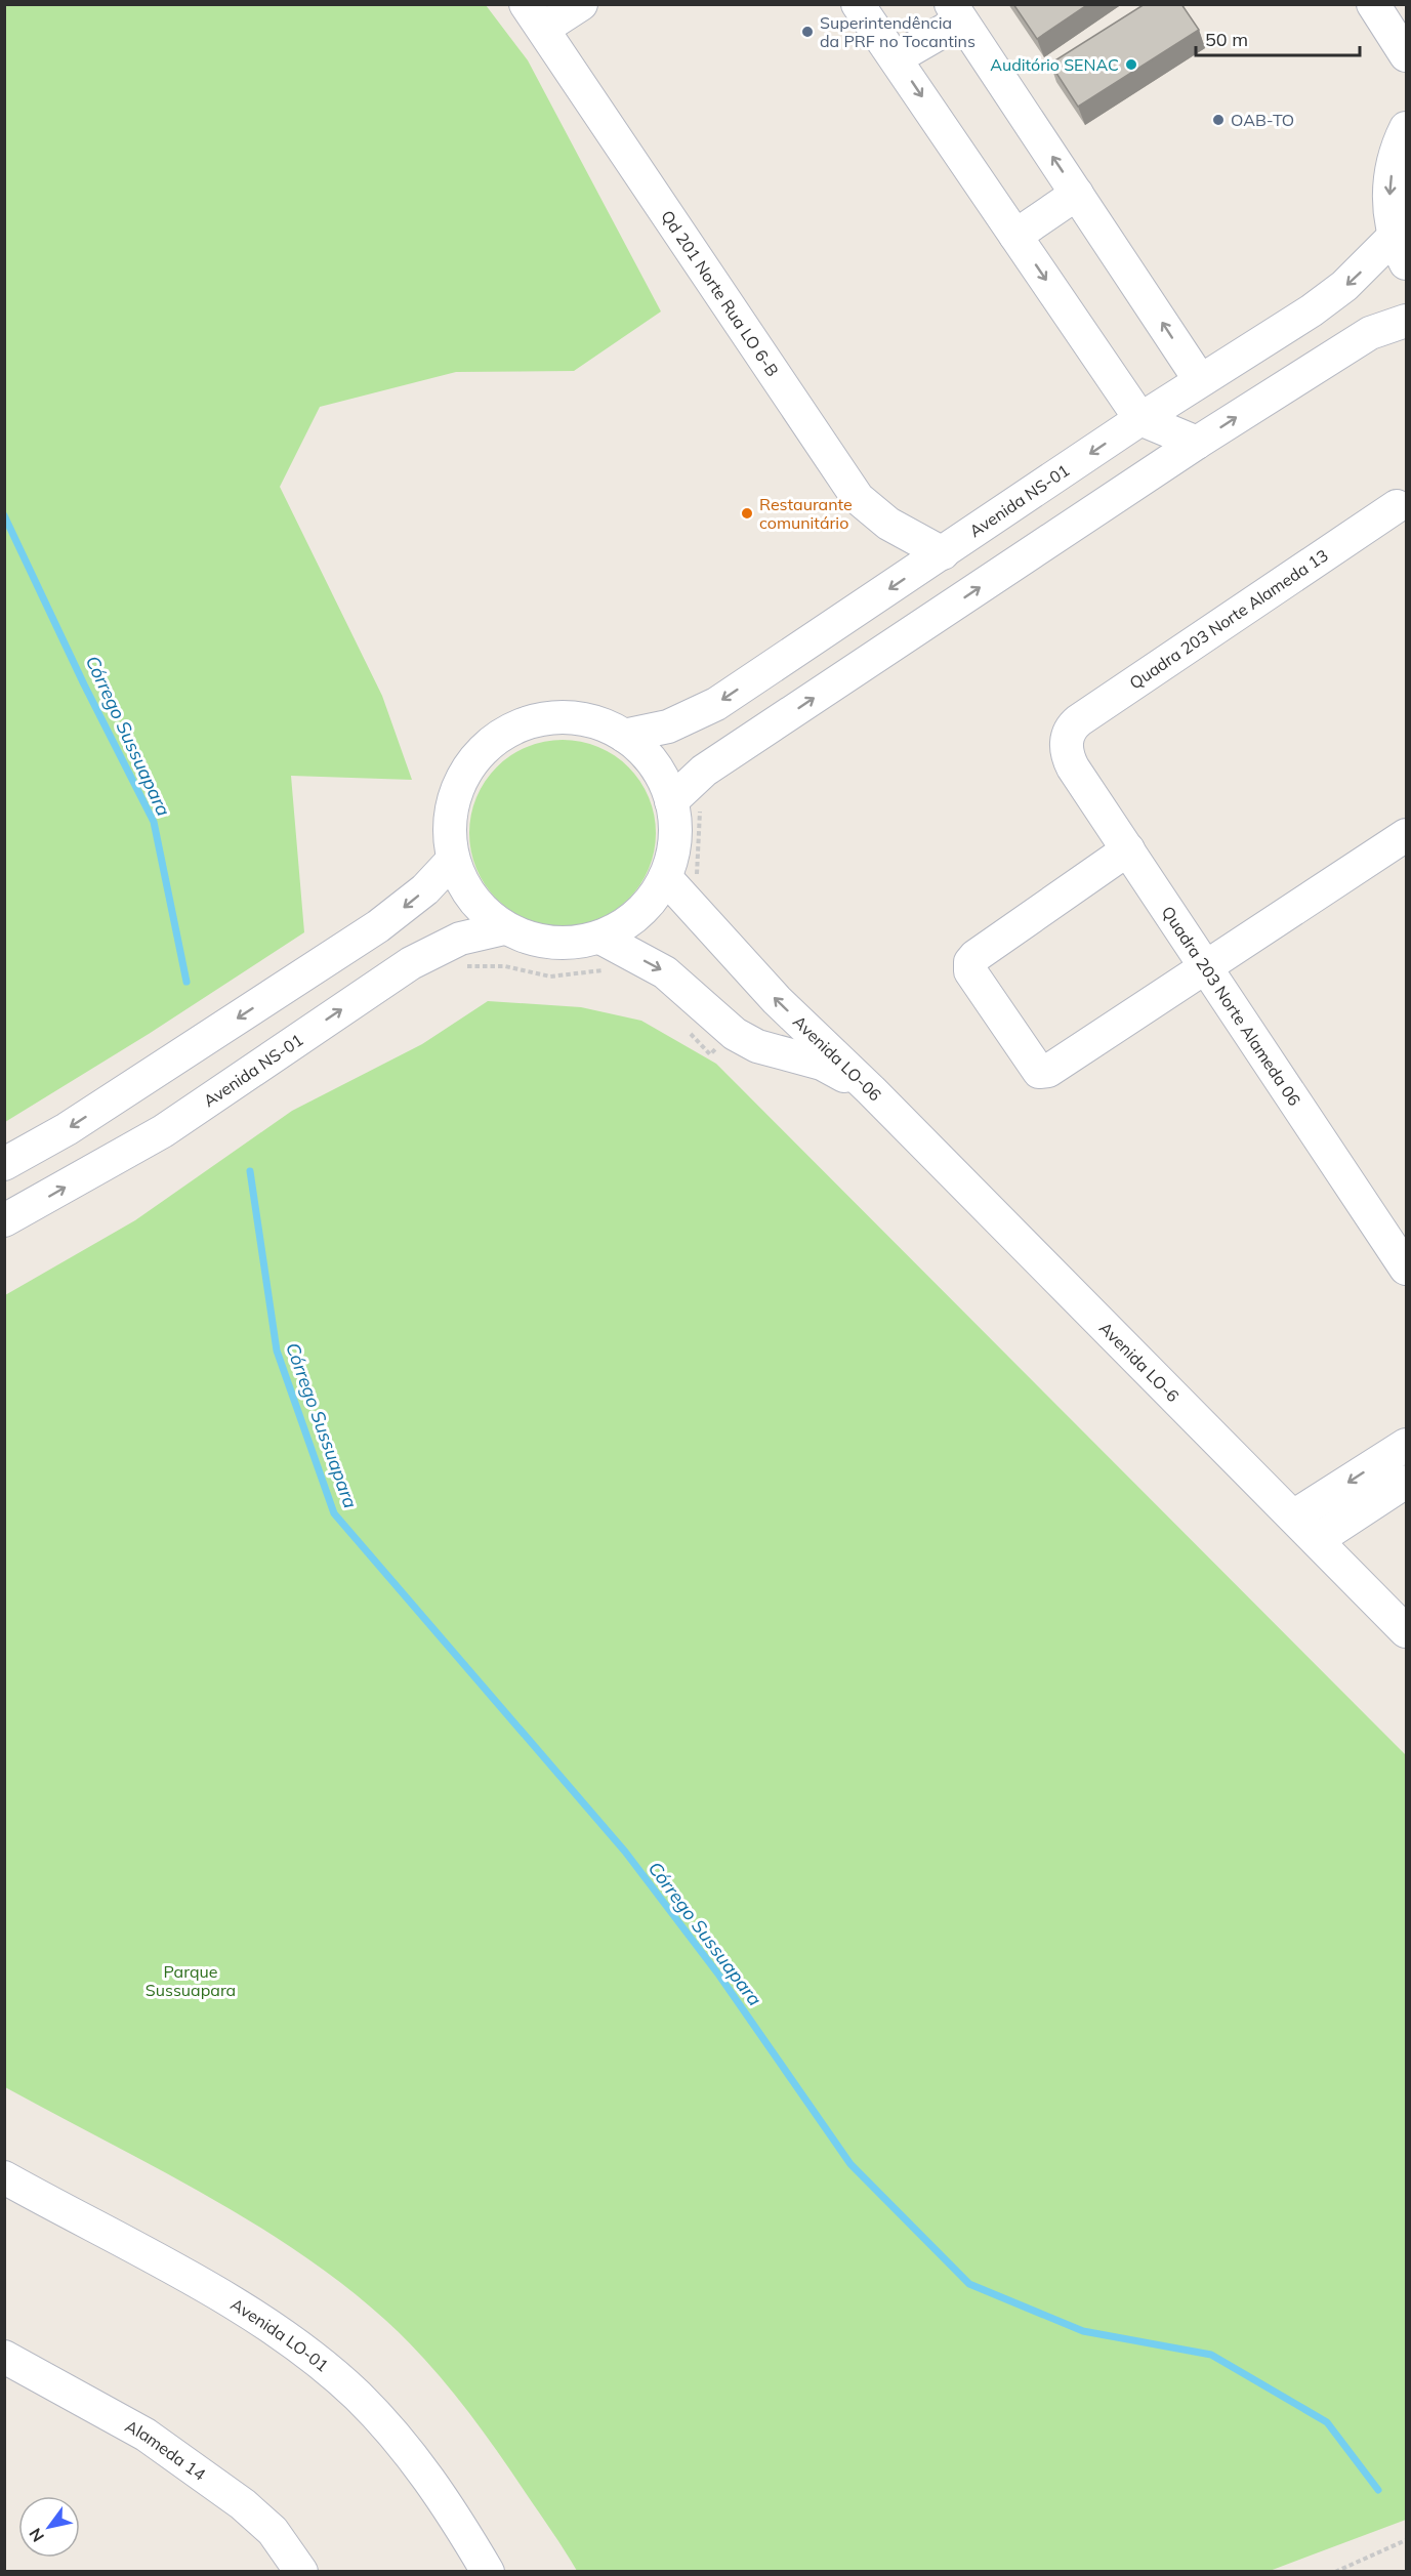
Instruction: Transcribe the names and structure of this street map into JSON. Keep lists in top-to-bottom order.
{
  "streets": {
    "street": [
      "Qd 201 Norte Rua LO 6-B",
      "Avenida NS-01",
      "Quadra 203 Norte Alameda 13",
      "Quadra 203 Norte Alameda 06",
      "Avenida LO-06",
      "Avenida LO-6",
      "Avenida LO-01",
      "Alameda 14"
    ]
  },
  "crossings": [
    ["Qd 201 Norte Rua LO 6-B", "Avenida NS-01"],
    ["Quadra 203 Norte Alameda 13", "Quadra 203 Norte Alameda 06"],
    ["Avenida LO-06", "Avenida LO-6"]
  ],
  "water": ["Córrego Sussuapara"],
  "parks": ["Parque Sussuapara"],
  "places": [
    "Superintendência da PRF no Tocantins",
    "Auditório SENAC",
    "OAB-TO",
    "Restaurante comunitário"
  ],
  "scale_bar": "50 m",
  "north": "bottom left"
}
